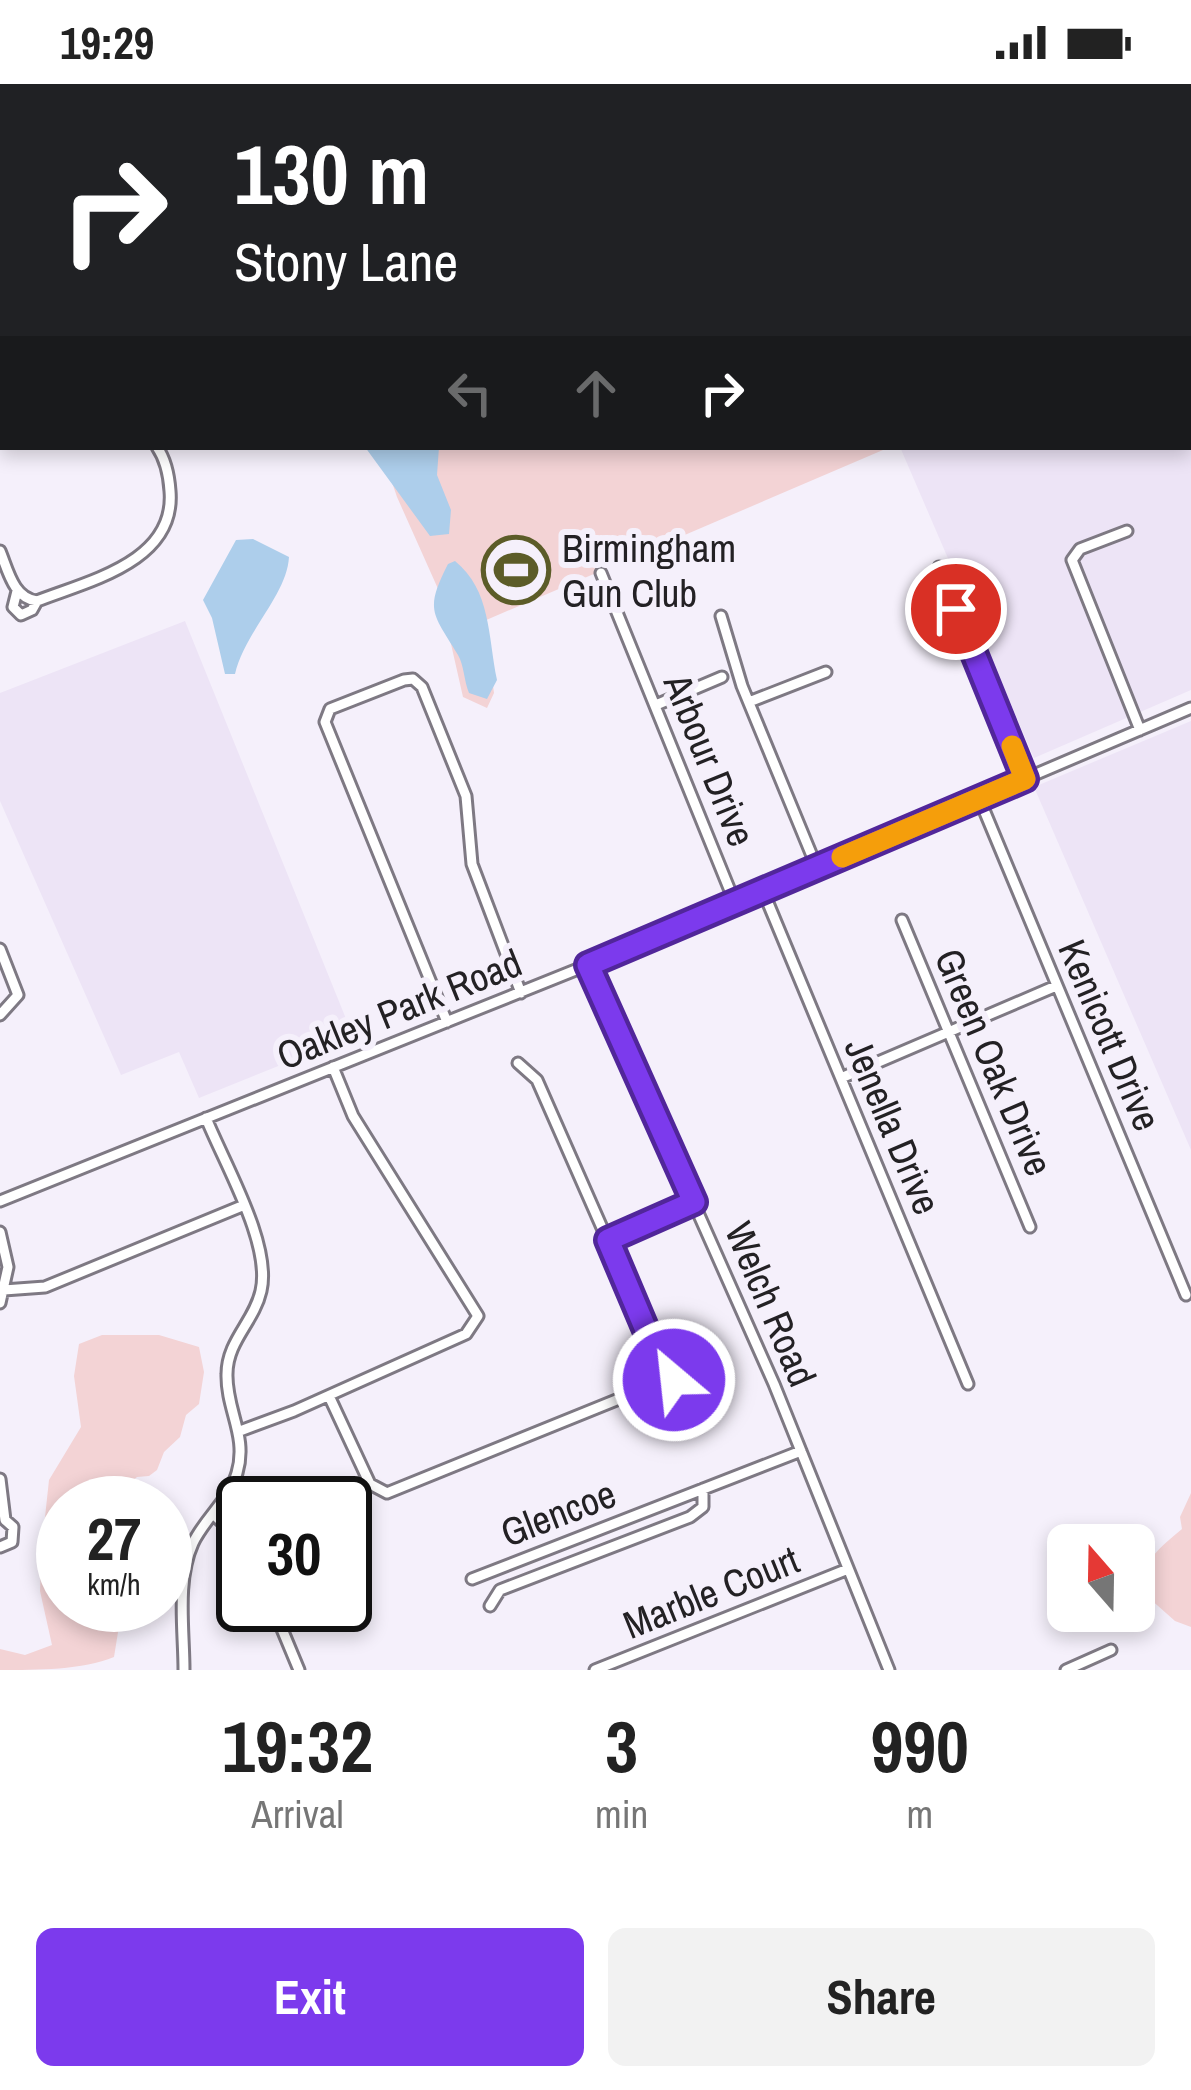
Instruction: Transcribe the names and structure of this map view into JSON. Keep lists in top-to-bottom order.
{
  "streets": {
    "street": [
      "Arbour Drive",
      "Oakley Park Road",
      "Kenicott Drive",
      "Green Oak Drive",
      "Jenella Drive",
      "Welch Road",
      "Glencoe",
      "Marble Court"
    ]
  },
  "crossings": [
    ["Arbour Drive", "Oakley Park Road"],
    ["Oakley Park Road", "Kenicott Drive"],
    ["Oakley Park Road", "Jenella Drive"],
    ["Oakley Park Road", "Welch Road"],
    ["Welch Road", "Glencoe"],
    ["Welch Road", "Marble Court"]
  ],
  "places": {
    "sports": ["Birmingham Gun Club"]
  },
  "north": "top",
  "page": {
    "status": "19:29",
    "turn": ["130 m", "Stony Lane"],
    "speed": "27 km/h",
    "limit": "30",
    "eta": [
      "19:32",
      "Arrival",
      "3",
      "min",
      "990",
      "m"
    ],
    "buttons": ["Exit", "Share"]
  }
}
